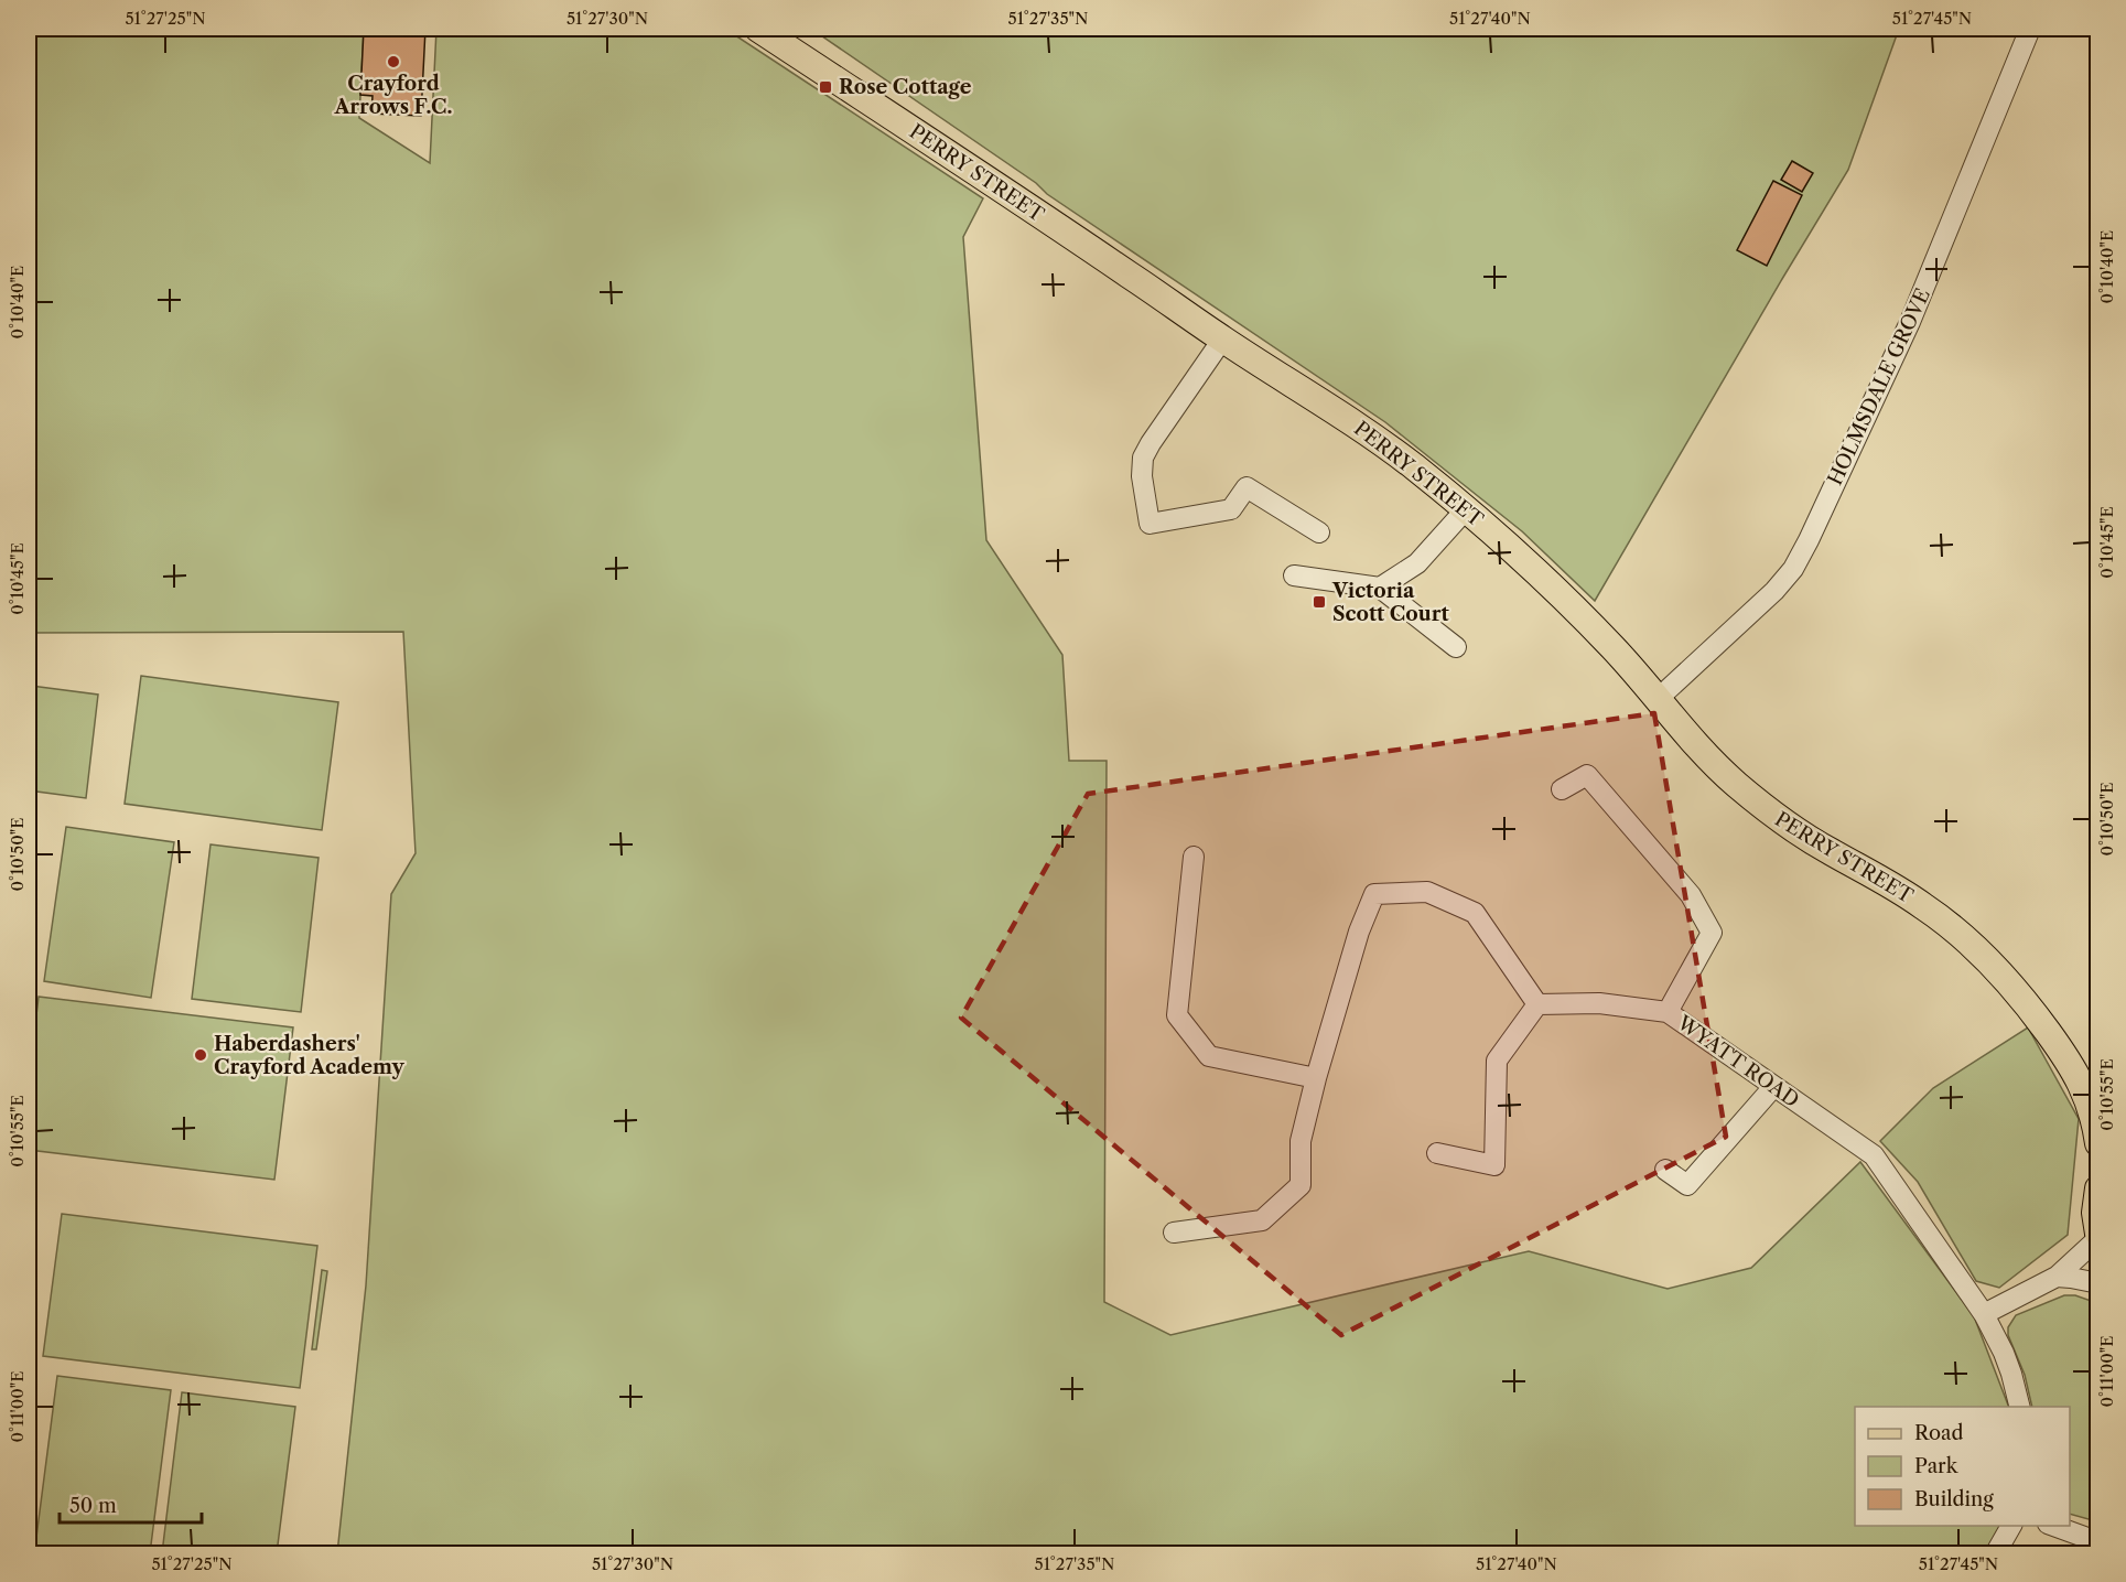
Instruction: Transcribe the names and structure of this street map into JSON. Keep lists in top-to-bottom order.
{
  "streets": {
    "main road": ["PERRY STREET"],
    "street": ["HOLMSDALE GROVE", "WYATT ROAD"]
  },
  "crossings": [
    ["PERRY STREET", "HOLMSDALE GROVE"]
  ],
  "places": {
    "other": ["Crayford Arrows F.C.", "Haberdashers' Crayford Academy"],
    "transit": ["Rose Cottage", "Victoria Scott Court"]
  },
  "legend": ["Road", "Park", "Building"],
  "scale_bar": "50 m",
  "coordinates": [
    "51°27'25\"N",
    "51°27'30\"N",
    "51°27'35\"N",
    "51°27'40\"N",
    "51°27'45\"N",
    "0°10'40\"E",
    "0°10'45\"E",
    "0°10'50\"E",
    "0°10'55\"E",
    "0°11'00\"E"
  ]
}
